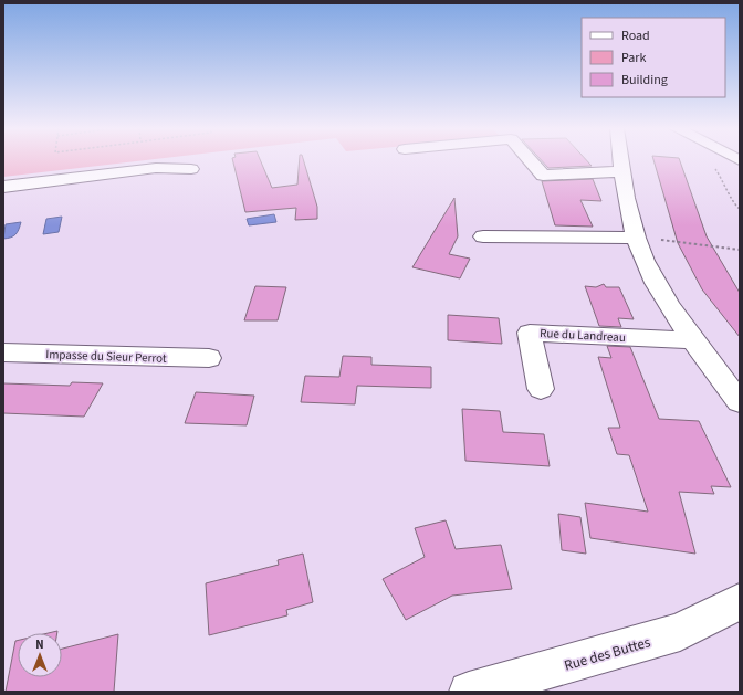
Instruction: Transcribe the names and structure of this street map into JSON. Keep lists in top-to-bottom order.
{
  "streets": {
    "street": ["Rue du Landreau", "Impasse du Sieur Perrot", "Rue des Buttes"]
  },
  "legend": ["Road", "Park", "Building"],
  "north": "top"
}
